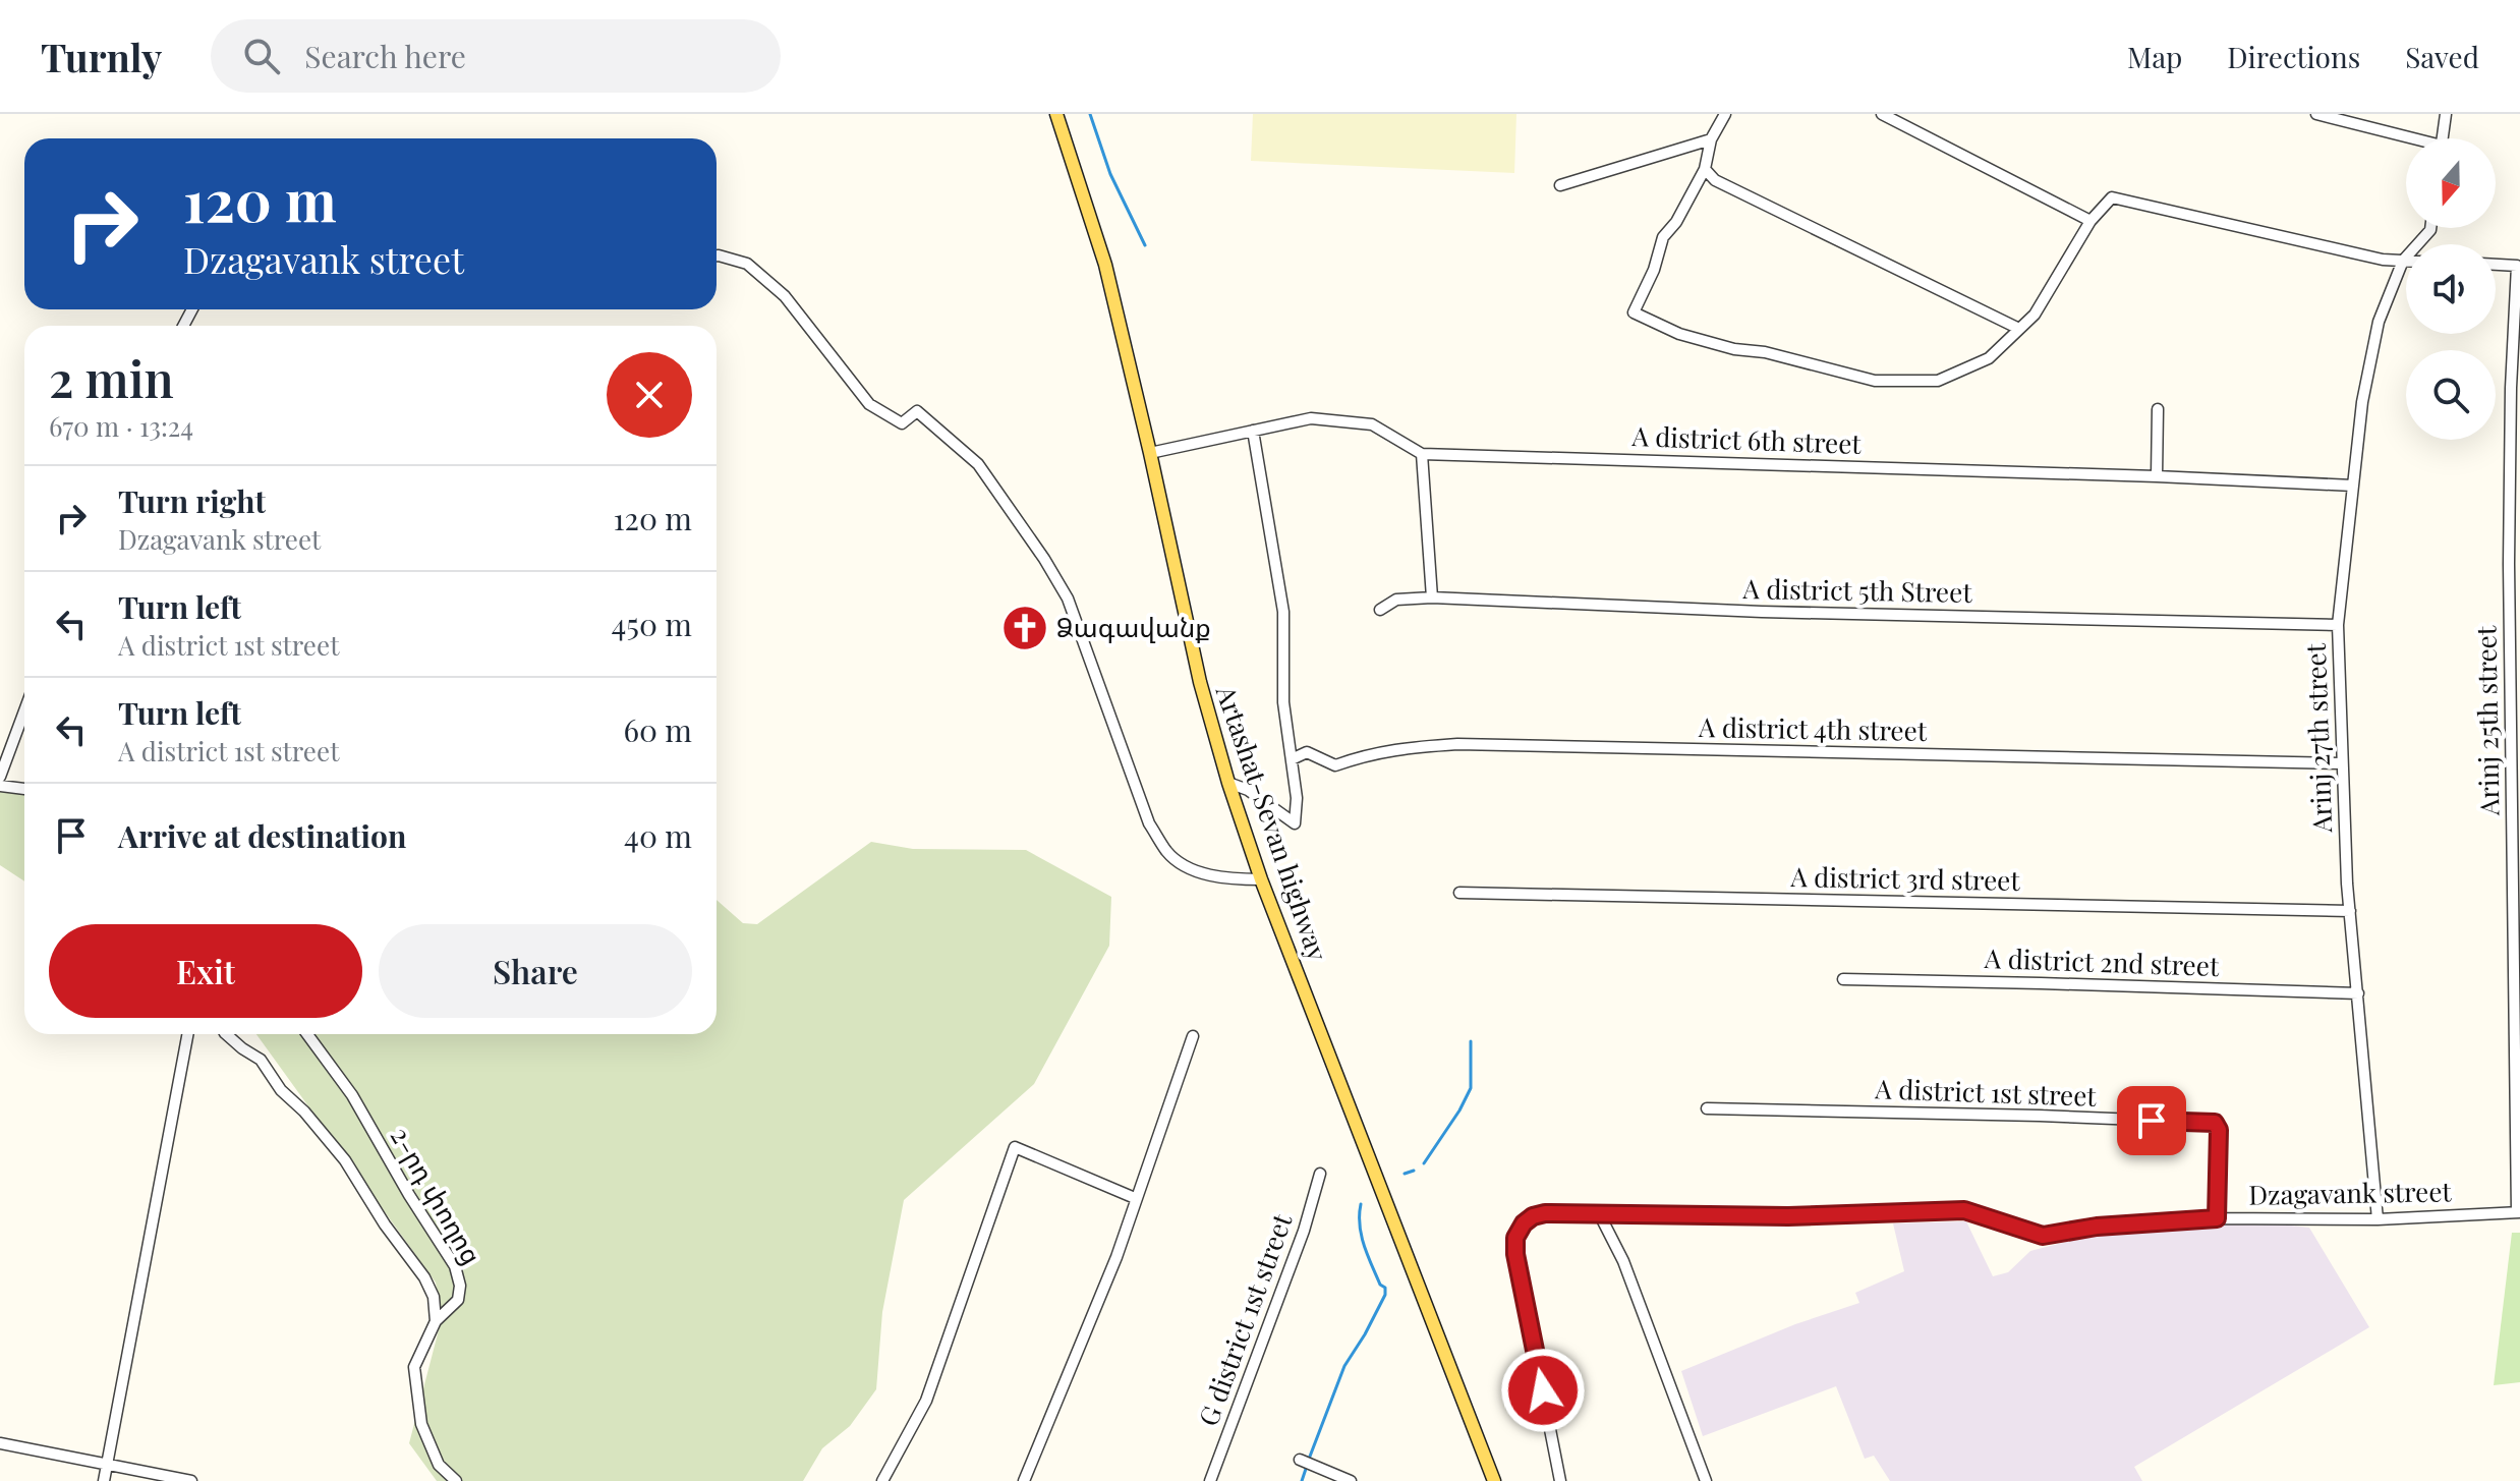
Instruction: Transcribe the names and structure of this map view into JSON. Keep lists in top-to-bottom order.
{
  "streets": {
    "main road": ["Artashat-Sevan highway"],
    "street": [
      "A district 6th street",
      "A district 5th Street",
      "Arinj 25th street",
      "A district 4th street",
      "Arinj 27th street",
      "A district 3rd street",
      "A district 2nd street",
      "A district 1st street",
      "Dzagavank street",
      "2-րդ փողոց",
      "G district 1st street"
    ]
  },
  "crossings": [
    ["A district 6th street", "Arinj 27th street"],
    ["A district 6th street", "Artashat-Sevan highway"],
    ["A district 5th Street", "Arinj 27th street"],
    ["Arinj 25th street", "Dzagavank street"],
    ["A district 4th street", "Arinj 27th street"],
    ["Arinj 27th street", "A district 3rd street"],
    ["Arinj 27th street", "A district 2nd street"],
    ["Arinj 27th street", "Dzagavank street"],
    ["A district 1st street", "Dzagavank street"]
  ],
  "places": {
    "church": ["Ձագավանք"]
  },
  "north": "bottom",
  "page": {
    "header": "Turnly",
    "search": "Search here",
    "nav": ["Map", "Directions", "Saved"],
    "turn": ["120 m", "Dzagavank street"],
    "heading": ["2 min", "670 m · 13:24"],
    "list": [
      {
        "name": "Turn right",
        "note": "Dzagavank street",
        "value": "120 m"
      },
      {
        "name": "Turn left",
        "note": "A district 1st street",
        "value": "450 m"
      },
      {
        "name": "Turn left",
        "note": "A district 1st street",
        "value": "60 m"
      },
      {
        "name": "Arrive at destination",
        "value": "40 m"
      }
    ],
    "buttons": ["Exit", "Share"]
  }
}
